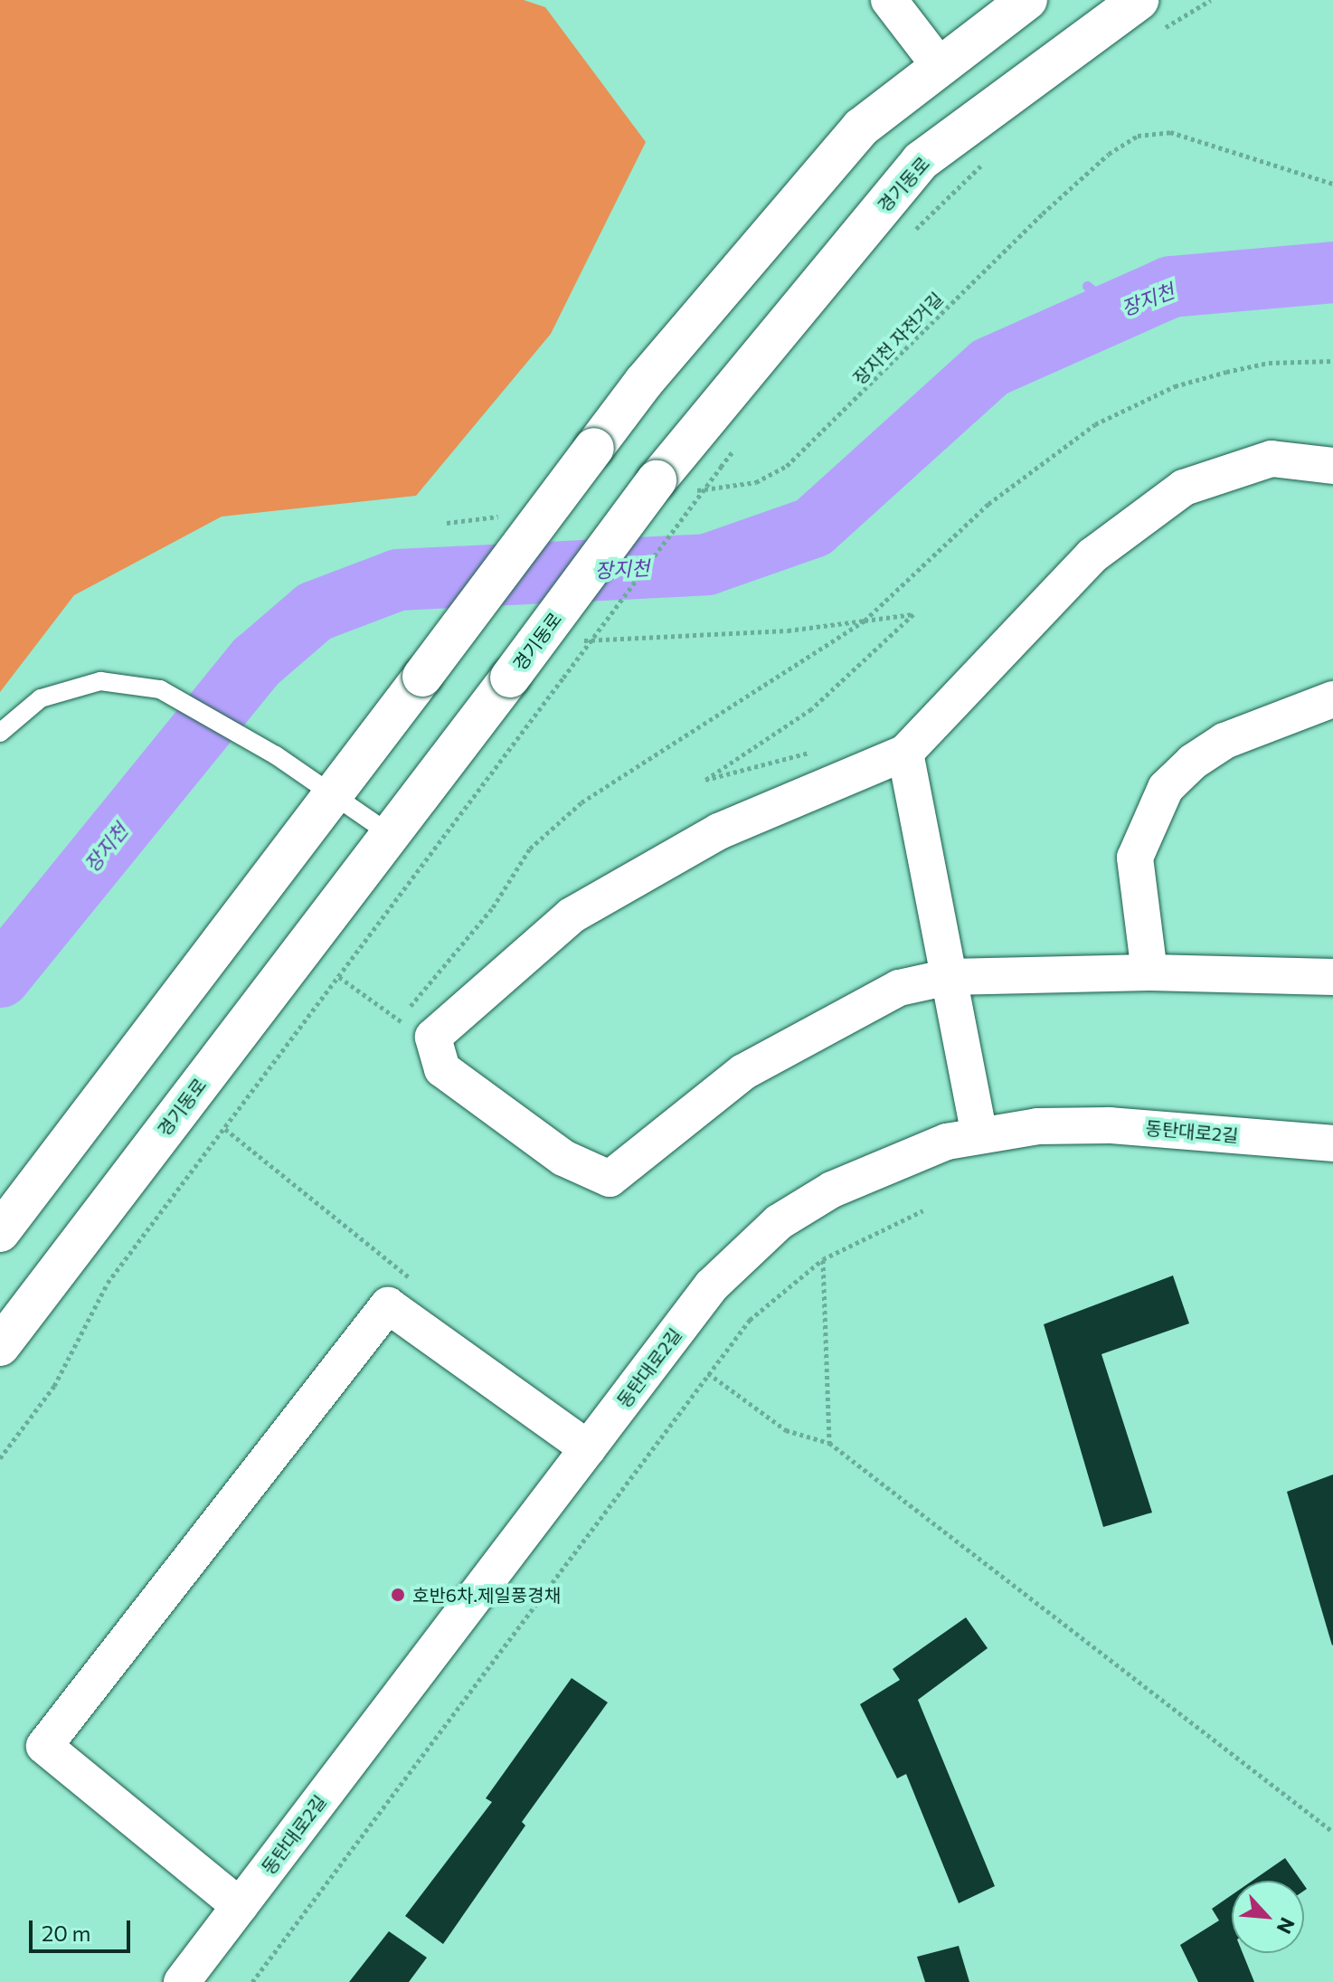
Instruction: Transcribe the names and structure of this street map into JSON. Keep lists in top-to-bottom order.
{
  "streets": {
    "main road": ["경기동로"],
    "street": ["동탄대로2길"],
    "path": ["장지천 자전거길"]
  },
  "crossings": [
    ["경기동로", "장지천 자전거길"]
  ],
  "water": ["장지천"],
  "places": ["호반6차.제일풍경채"],
  "scale_bar": "20 m",
  "north": "bottom right"
}
